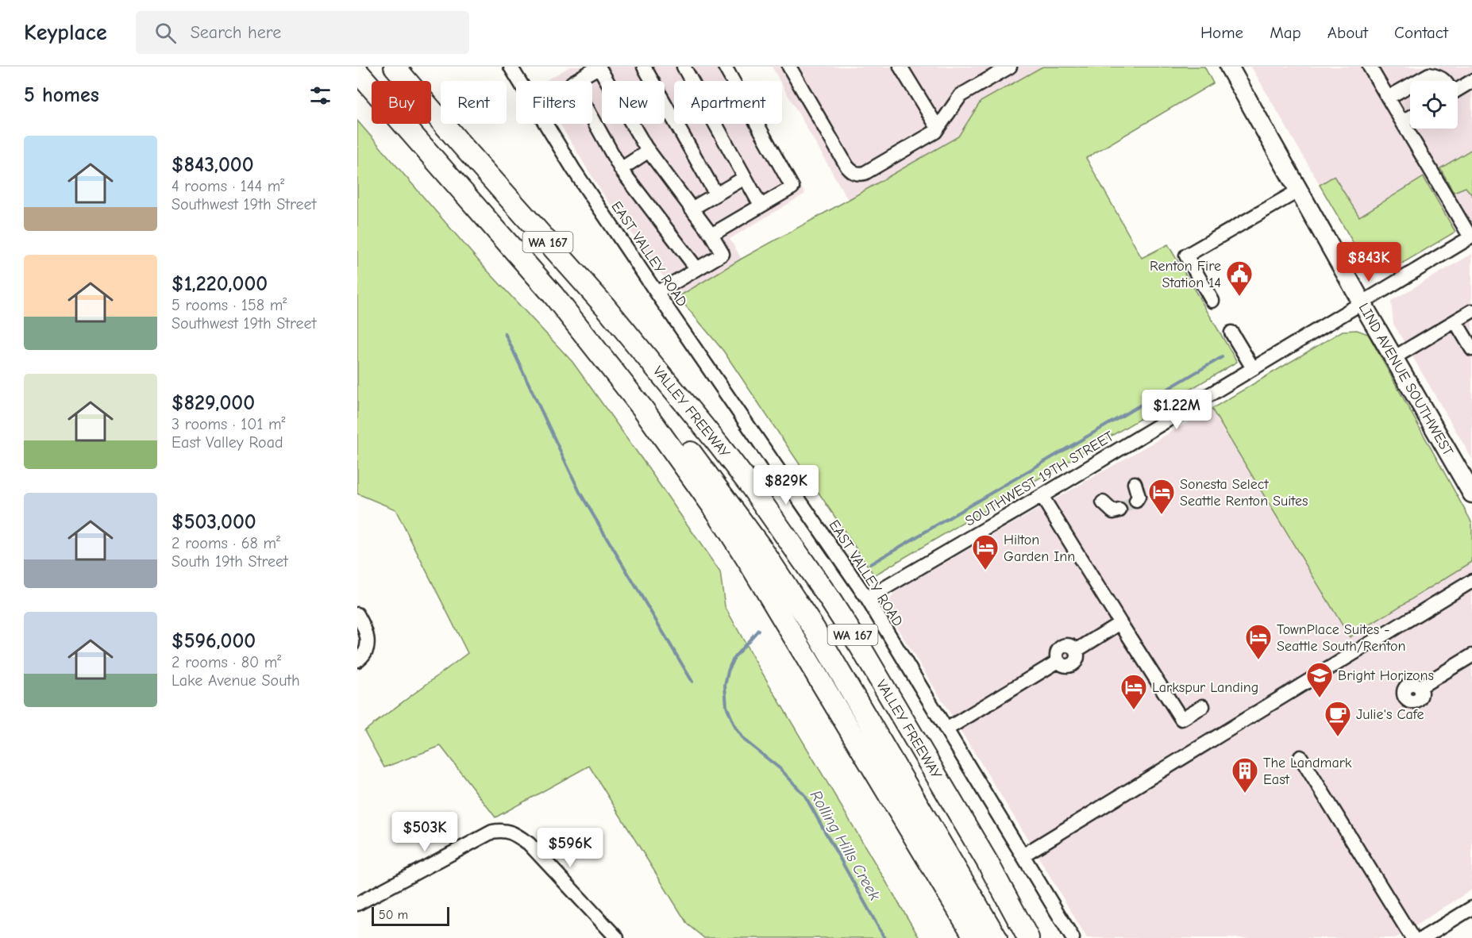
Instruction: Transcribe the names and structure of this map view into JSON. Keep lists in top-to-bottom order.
{
  "streets": {
    "highway": ["WA 167", "VALLEY FREEWAY"],
    "main road": ["LIND AVENUE SOUTHWEST"],
    "street": ["EAST VALLEY ROAD", "SOUTHWEST 19TH STREET"]
  },
  "crossings": [
    ["EAST VALLEY ROAD", "SOUTHWEST 19TH STREET"],
    ["LIND AVENUE SOUTHWEST", "SOUTHWEST 19TH STREET"]
  ],
  "water": ["Rolling Hills Creek"],
  "places": {
    "public building": ["Renton Fire Station 14"],
    "hotel": [
      "Sonesta Select Seattle Renton Suites",
      "Hilton Garden Inn",
      "TownPlace Suites - Seattle South/Renton",
      "Larkspur Landing"
    ],
    "school or university": ["Bright Horizons"],
    "cafe": ["Julie's Cafe"],
    "building": ["The Landmark East"]
  },
  "scale_bar": "50 m",
  "page": {
    "header": "Keyplace",
    "search": "Search here",
    "nav": [
      "Home",
      "Map",
      "About",
      "Contact"
    ],
    "heading": "5 homes",
    "chip": [
      "Buy",
      "Rent",
      "Filters",
      "New",
      "Apartment"
    ],
    "list": [
      {
        "name": "$843,000",
        "note": "4 rooms · 144 m² · Southwest 19th Street"
      },
      {
        "name": "$1,220,000",
        "note": "5 rooms · 158 m² · Southwest 19th Street"
      },
      {
        "name": "$829,000",
        "note": "3 rooms · 101 m² · East Valley Road"
      },
      {
        "name": "$503,000",
        "note": "2 rooms · 68 m² · South 19th Street"
      },
      {
        "name": "$596,000",
        "note": "2 rooms · 80 m² · Lake Avenue South"
      }
    ],
    "price": [
      "$843K",
      "$1.22M",
      "$829K",
      "$503K",
      "$596K"
    ],
    "scale": "50 m"
  }
}
